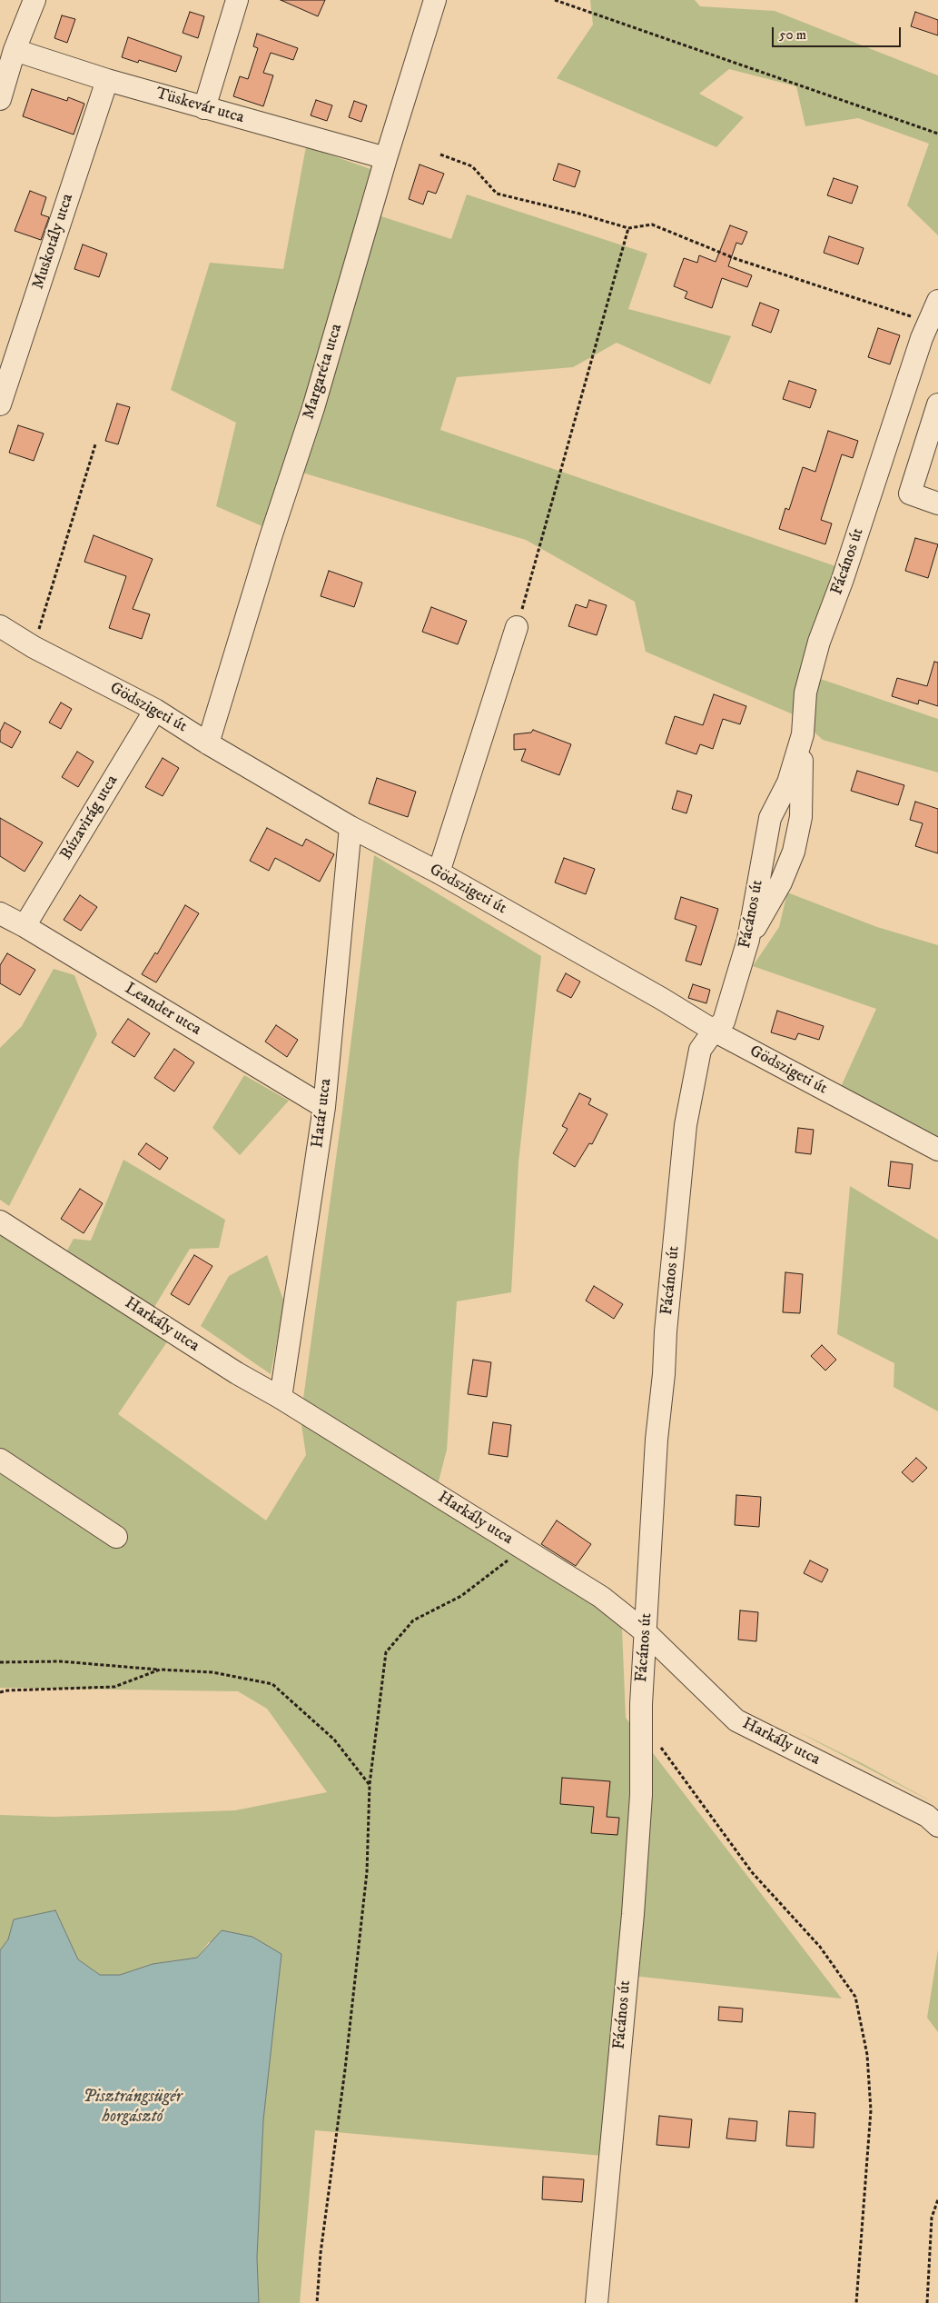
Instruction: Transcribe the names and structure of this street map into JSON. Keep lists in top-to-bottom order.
{
  "streets": {
    "street": [
      "Tüskevár utca",
      "Muskotály utca",
      "Margaréta utca",
      "Fácános út",
      "Gödszigeti út",
      "Búzavirág utca",
      "Leander utca",
      "Határ utca",
      "Harkály utca"
    ]
  },
  "crossings": [
    ["Tüskevár utca", "Muskotály utca"],
    ["Tüskevár utca", "Margaréta utca"],
    ["Margaréta utca", "Gödszigeti út"],
    ["Fácános út", "Gödszigeti út"],
    ["Fácános út", "Harkály utca"],
    ["Gödszigeti út", "Búzavirág utca"],
    ["Gödszigeti út", "Határ utca"],
    ["Búzavirág utca", "Leander utca"],
    ["Leander utca", "Határ utca"],
    ["Határ utca", "Harkály utca"]
  ],
  "water": ["Pisztrángsügér horgásztó"],
  "scale_bar": "50 m"
}
